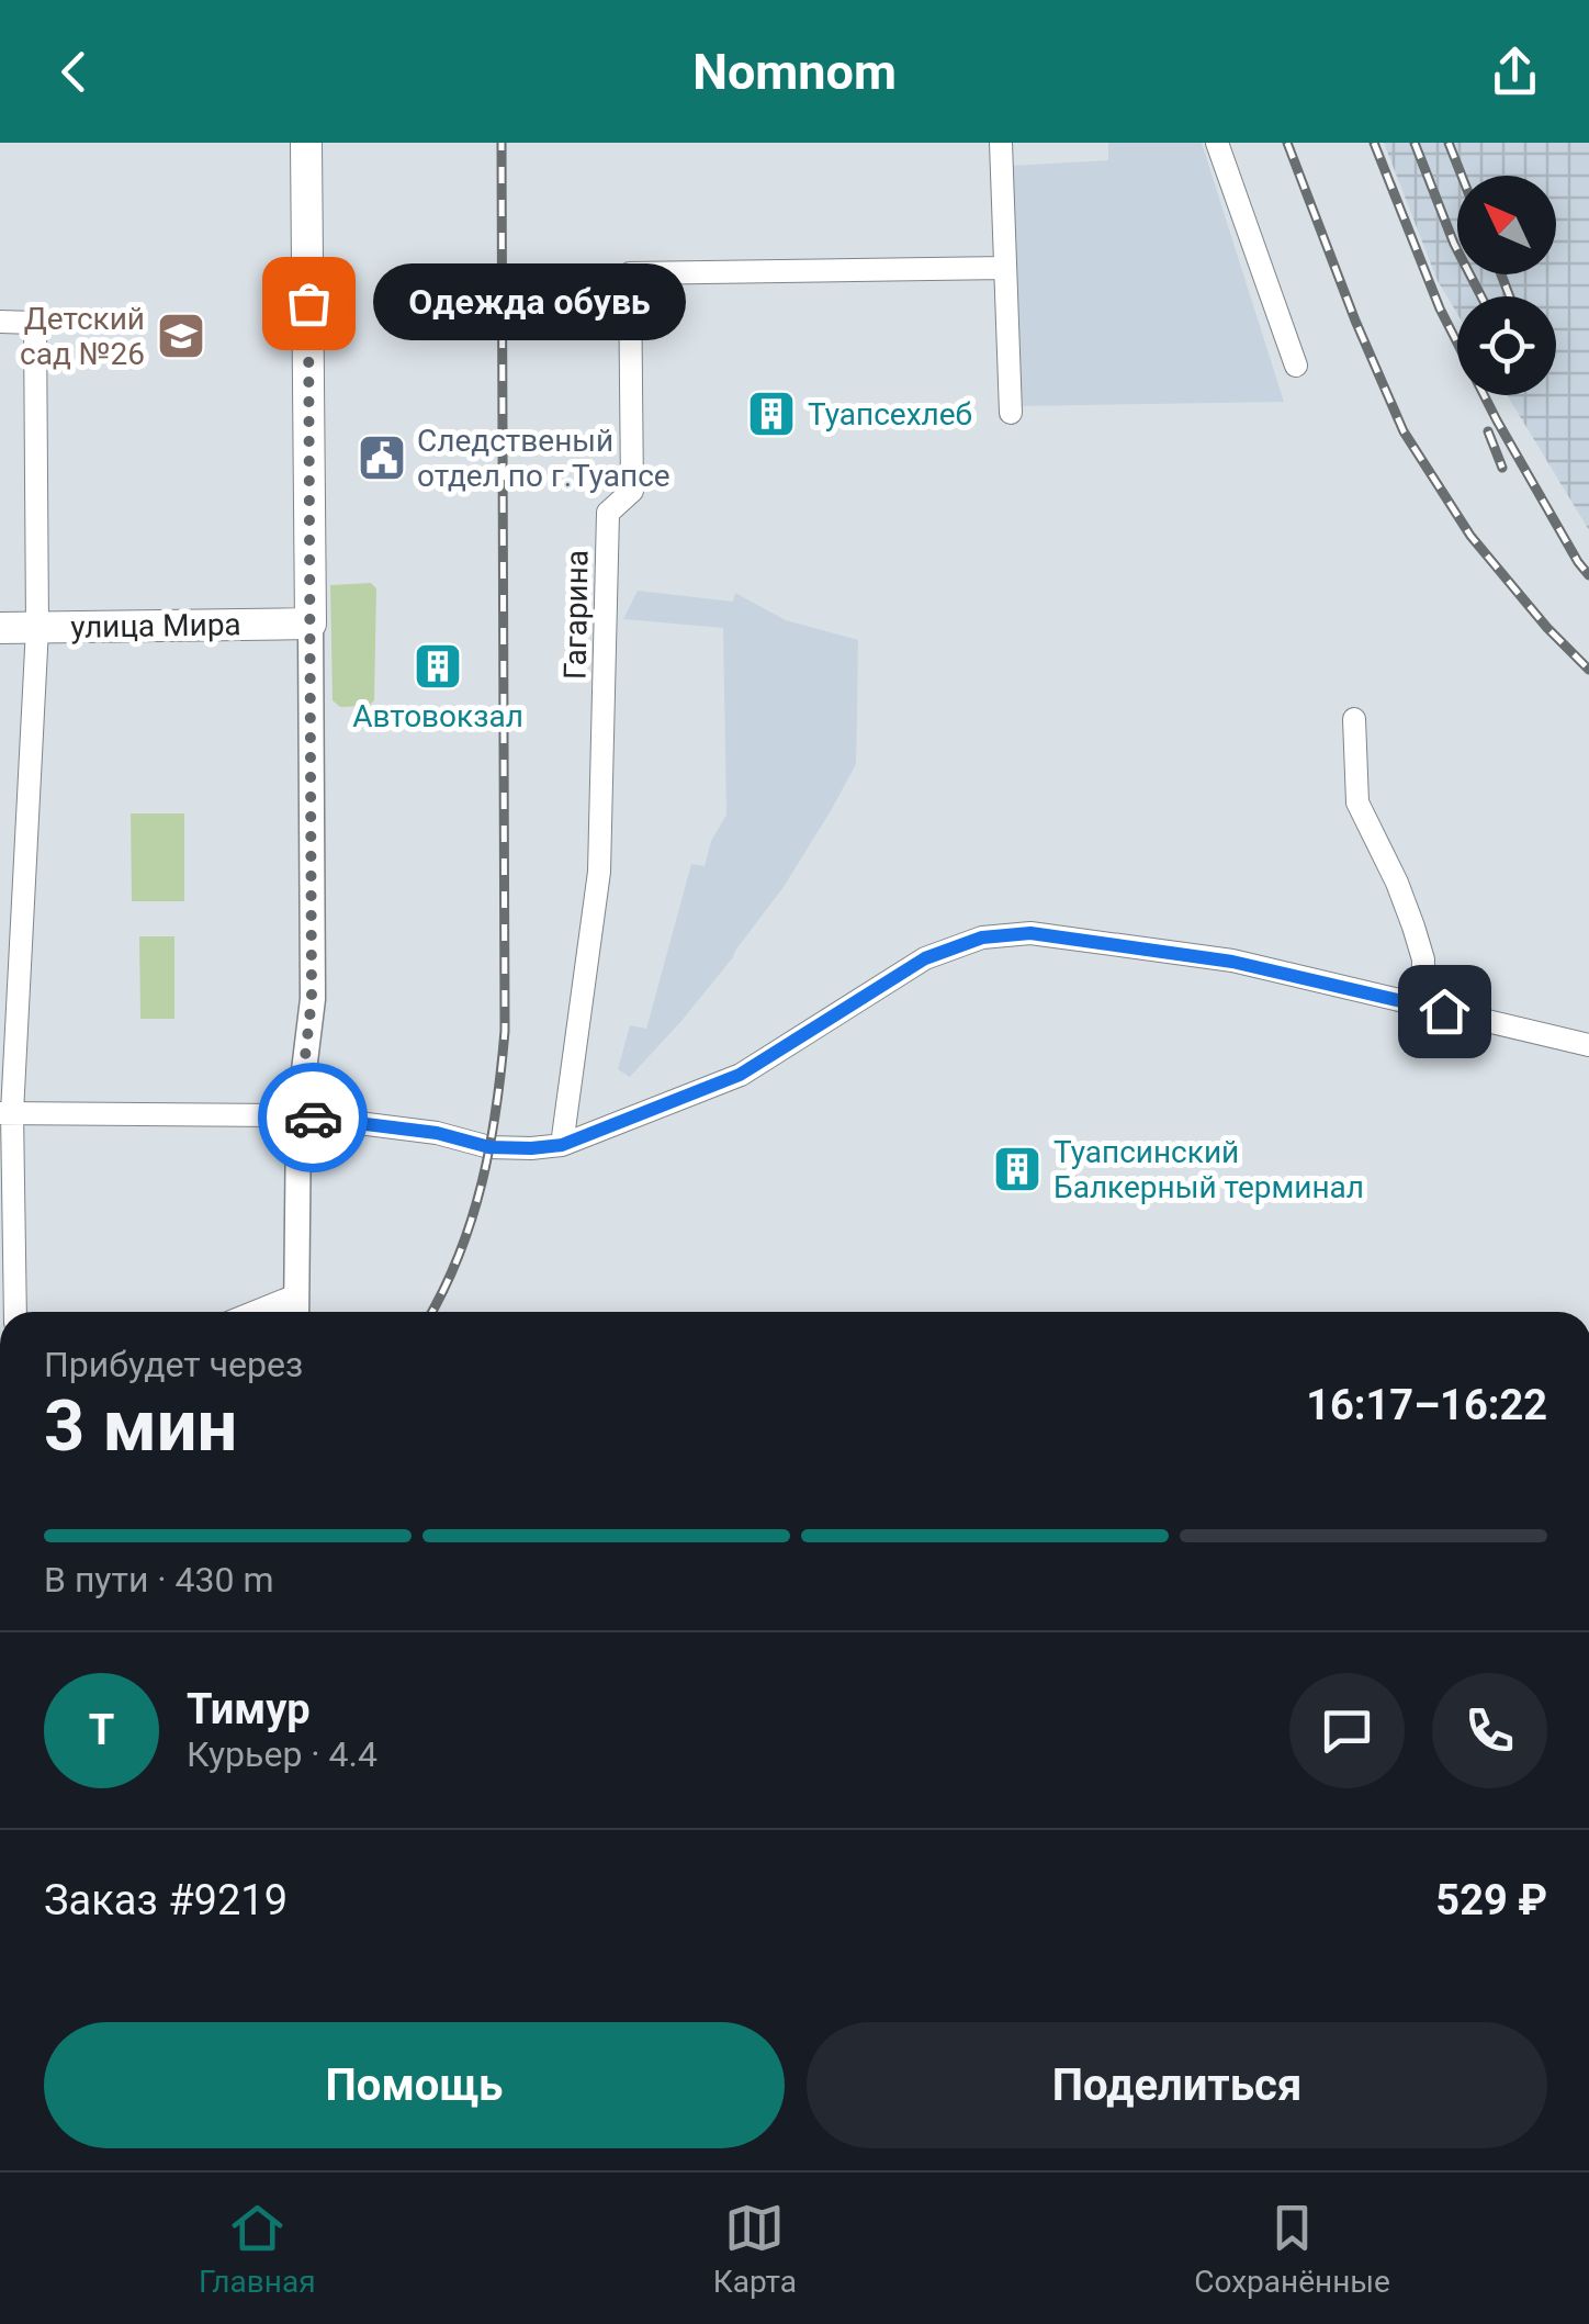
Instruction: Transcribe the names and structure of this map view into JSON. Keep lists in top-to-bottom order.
{
  "streets": {
    "main road": ["улица Мира"],
    "street": ["Гагарина"]
  },
  "places": {
    "other": ["Одежда обувь"],
    "school or university": ["Детский сад №26"],
    "building": ["Туапсехлеб", "Автовокзал", "Туапсинский Балкерный терминал"],
    "public building": ["Следственый отдел по г.Туапсе"]
  },
  "north": "top left",
  "page": {
    "header": "Nomnom",
    "bubble": "Одежда обувь",
    "heading": ["3 мин", "Прибудет через", "16:17–16:22"],
    "panel": [
      "Тимур",
      "Курьер · 4.4",
      "Заказ #9219",
      "529 ₽"
    ],
    "bar": "В пути · 430 m",
    "round": "Т",
    "buttons": ["Помощь", "Поделиться"],
    "tabs": ["Главная", "Карта", "Сохранённые"]
  }
}
